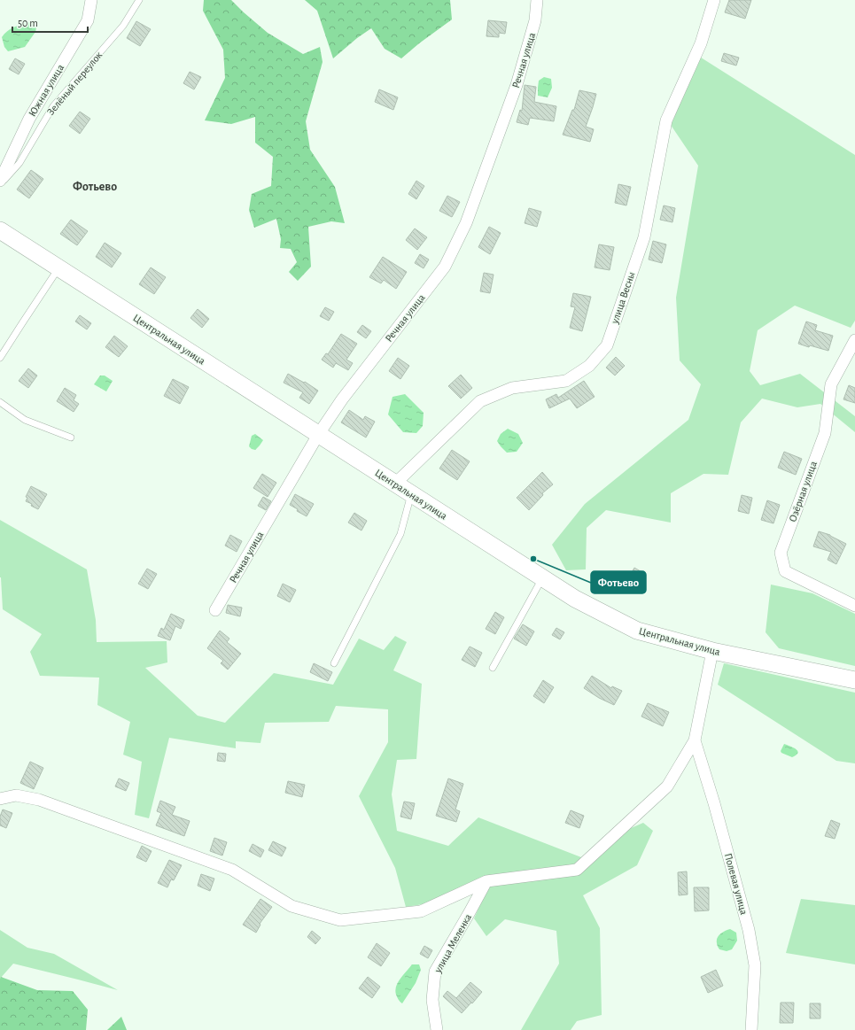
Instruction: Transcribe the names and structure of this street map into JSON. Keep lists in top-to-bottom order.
{
  "streets": {
    "main road": ["Центральная улица"],
    "street": [
      "Речная улица",
      "Южная улица",
      "улица Весны",
      "Озёрная улица",
      "Полевая улица",
      "улица Меленка"
    ],
    "lane": ["Зелёный переулок"]
  },
  "crossings": [
    ["Речная улица", "Центральная улица"],
    ["улица Весны", "Центральная улица"]
  ],
  "districts": ["Фотьево"],
  "places": ["Фотьево"],
  "scale_bar": "50 m"
}
